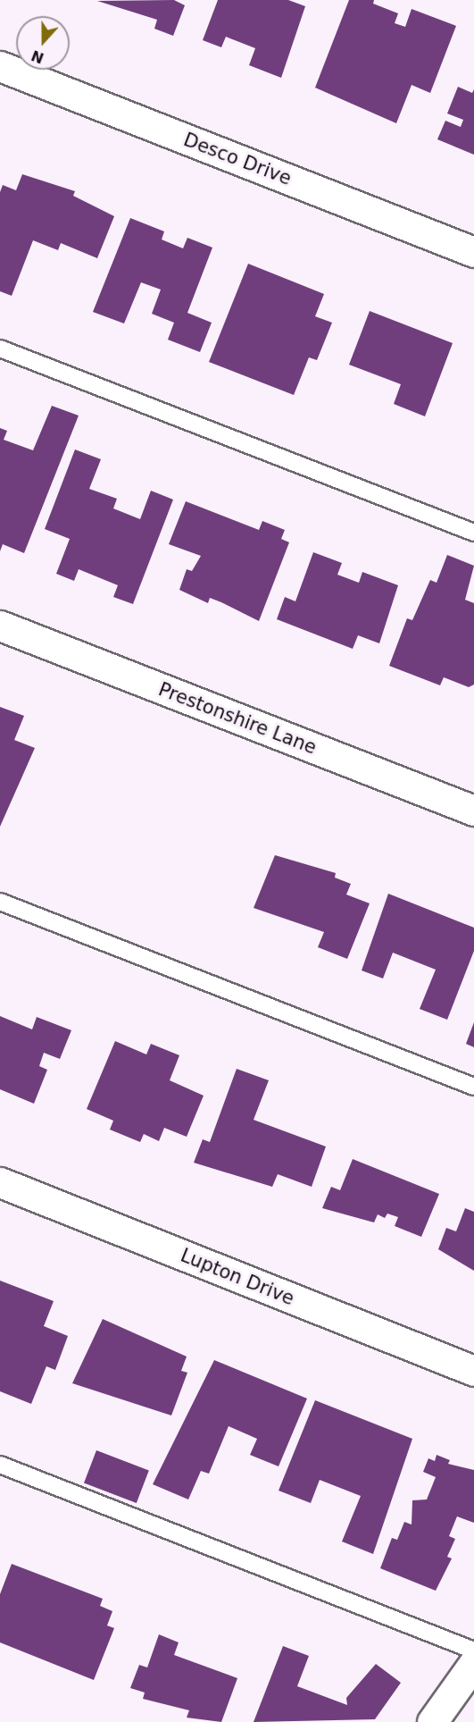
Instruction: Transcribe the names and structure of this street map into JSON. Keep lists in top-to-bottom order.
{
  "streets": {
    "street": ["Desco Drive", "Prestonshire Lane", "Lupton Drive"]
  },
  "north": "bottom"
}
